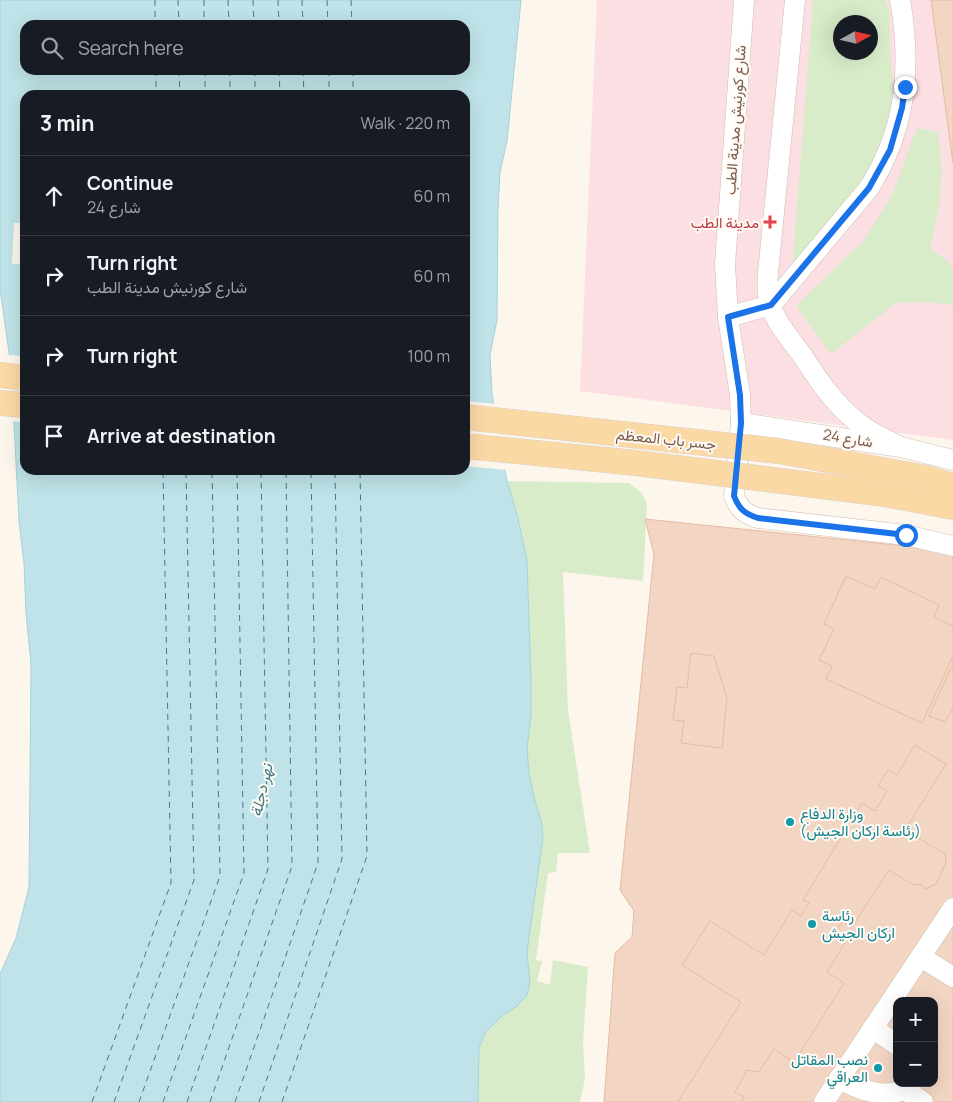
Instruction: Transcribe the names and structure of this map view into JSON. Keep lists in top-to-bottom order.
{
  "streets": {
    "main road": ["جسر باب المعظم"],
    "street": ["شارع كورنيش مدينة الطب", "شارع 24"]
  },
  "crossings": [
    ["شارع كورنيش مدينة الطب", "شارع 24"]
  ],
  "water": ["نهر دجلة"],
  "places": {
    "health": ["مدينة الطب"],
    "other": ["وزارة الدفاع (رئاسة اركان الجيش)", "رئاسة اركان الجيش", "نصب المقاتل العراقي"]
  },
  "north": "right",
  "page": {
    "search": "Search here",
    "heading": ["3 min", "Walk · 220 m"],
    "list": [
      ["Continue", "شارع 24", "60 m"],
      ["Turn right", "شارع كورنيش مدينة الطب", "60 m"],
      ["Turn right", "100 m"],
      "Arrive at destination"
    ],
    "map_buttons": ["+", "−"]
  }
}
